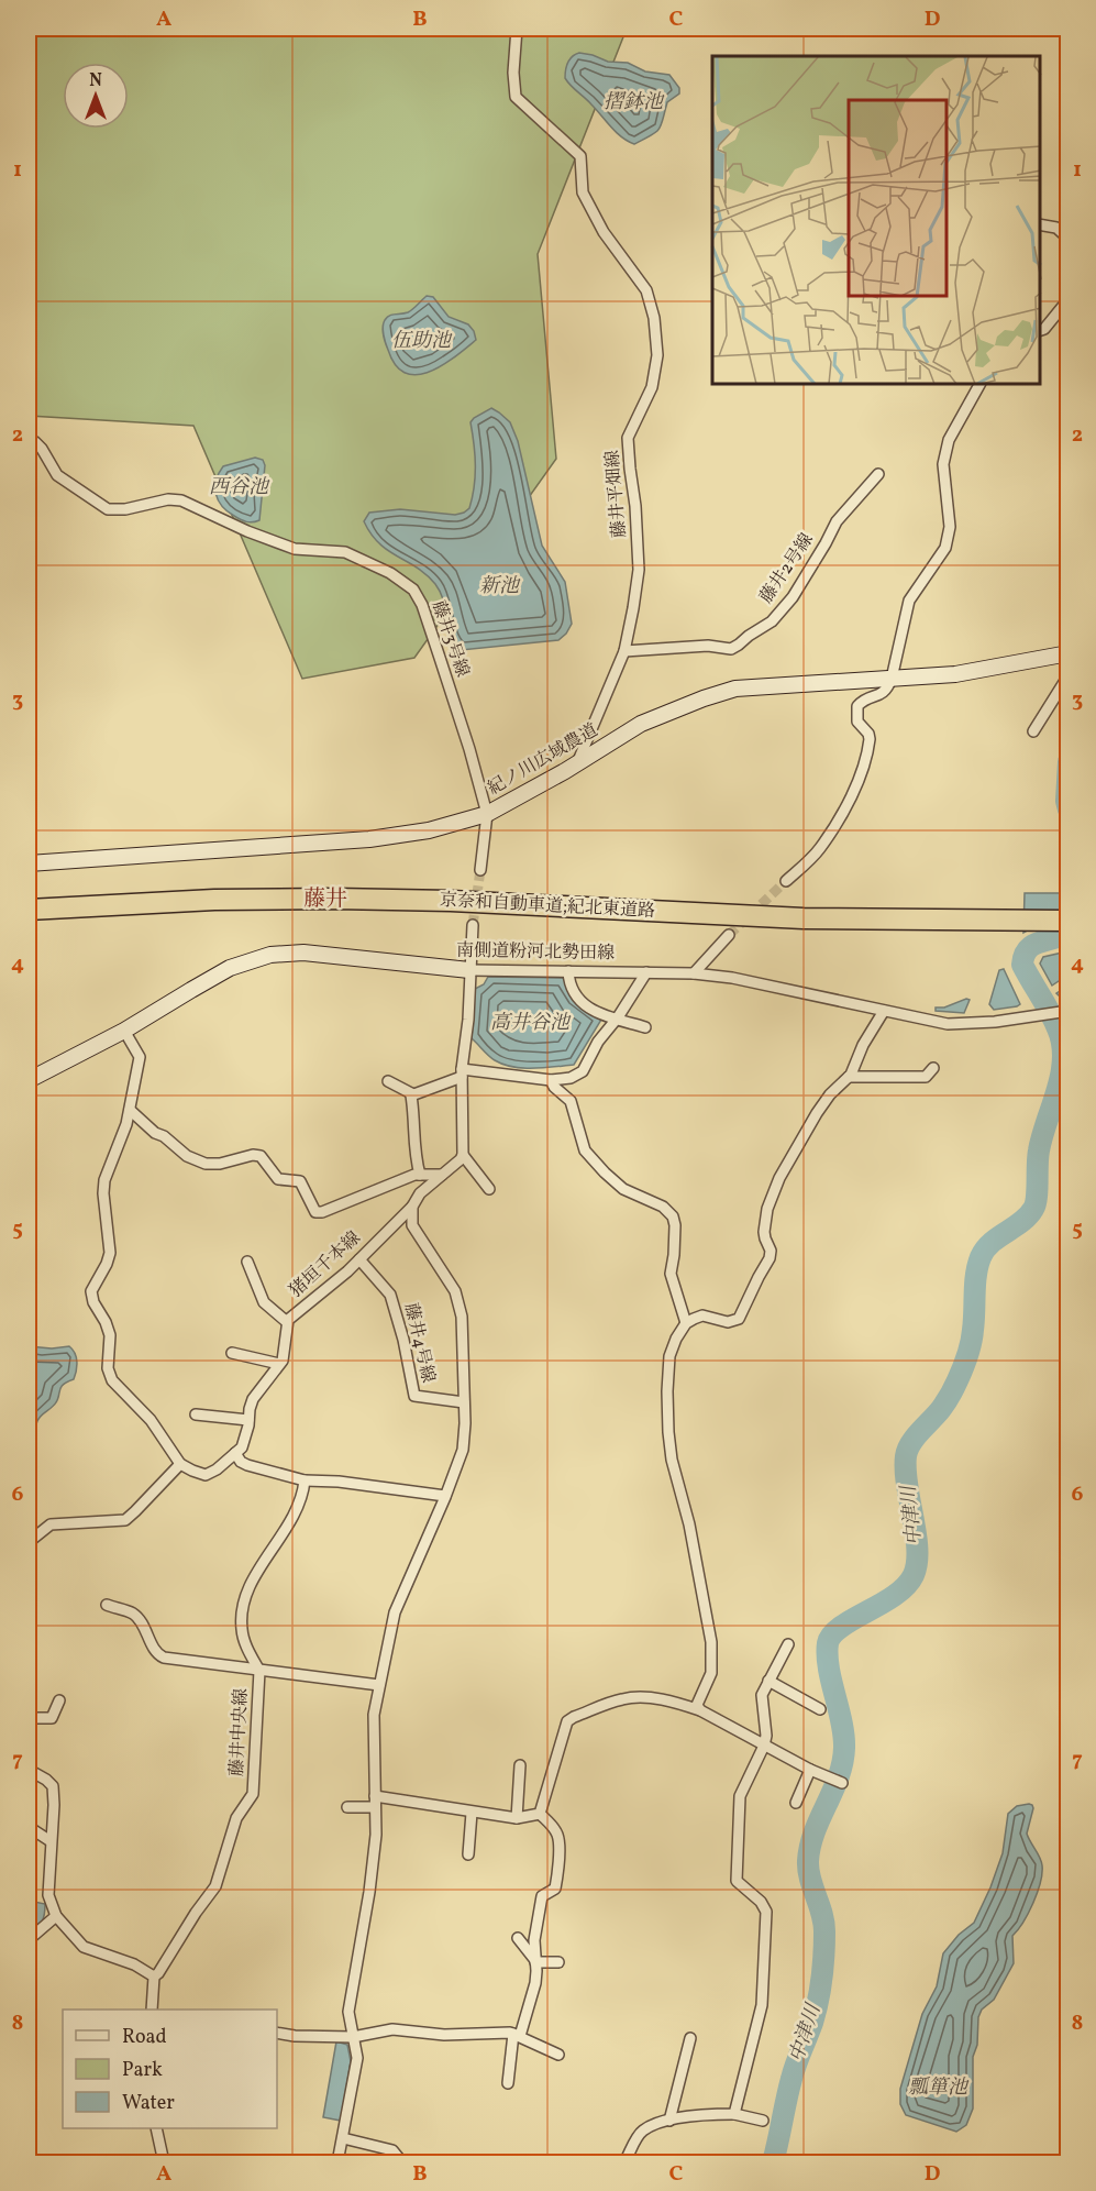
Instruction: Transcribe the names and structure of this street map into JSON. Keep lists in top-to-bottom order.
{
  "streets": {
    "highway": ["京奈和自動車道;紀北東道路"],
    "street": [
      "藤井平畑線",
      "藤井2号線",
      "藤井3号線",
      "紀ノ川広域農道",
      "南側道粉河北勢田線",
      "猪垣千本線",
      "藤井4号線",
      "藤井中央線"
    ]
  },
  "crossings": [
    ["藤井平畑線", "藤井2号線"],
    ["藤井平畑線", "紀ノ川広域農道"],
    ["藤井3号線", "紀ノ川広域農道"],
    ["猪垣千本線", "藤井4号線"]
  ],
  "districts": ["藤井"],
  "water": [
    "摺鉢池",
    "伍助池",
    "西谷池",
    "新池",
    "高井谷池",
    "中津川",
    "瓢箪池"
  ],
  "legend": ["Road", "Park", "Water"],
  "north": "top",
  "grid": {
    "columns": [
      "A",
      "B",
      "C",
      "D"
    ],
    "rows": [
      "1",
      "2",
      "3",
      "4",
      "5",
      "6",
      "7",
      "8"
    ]
  }
}
